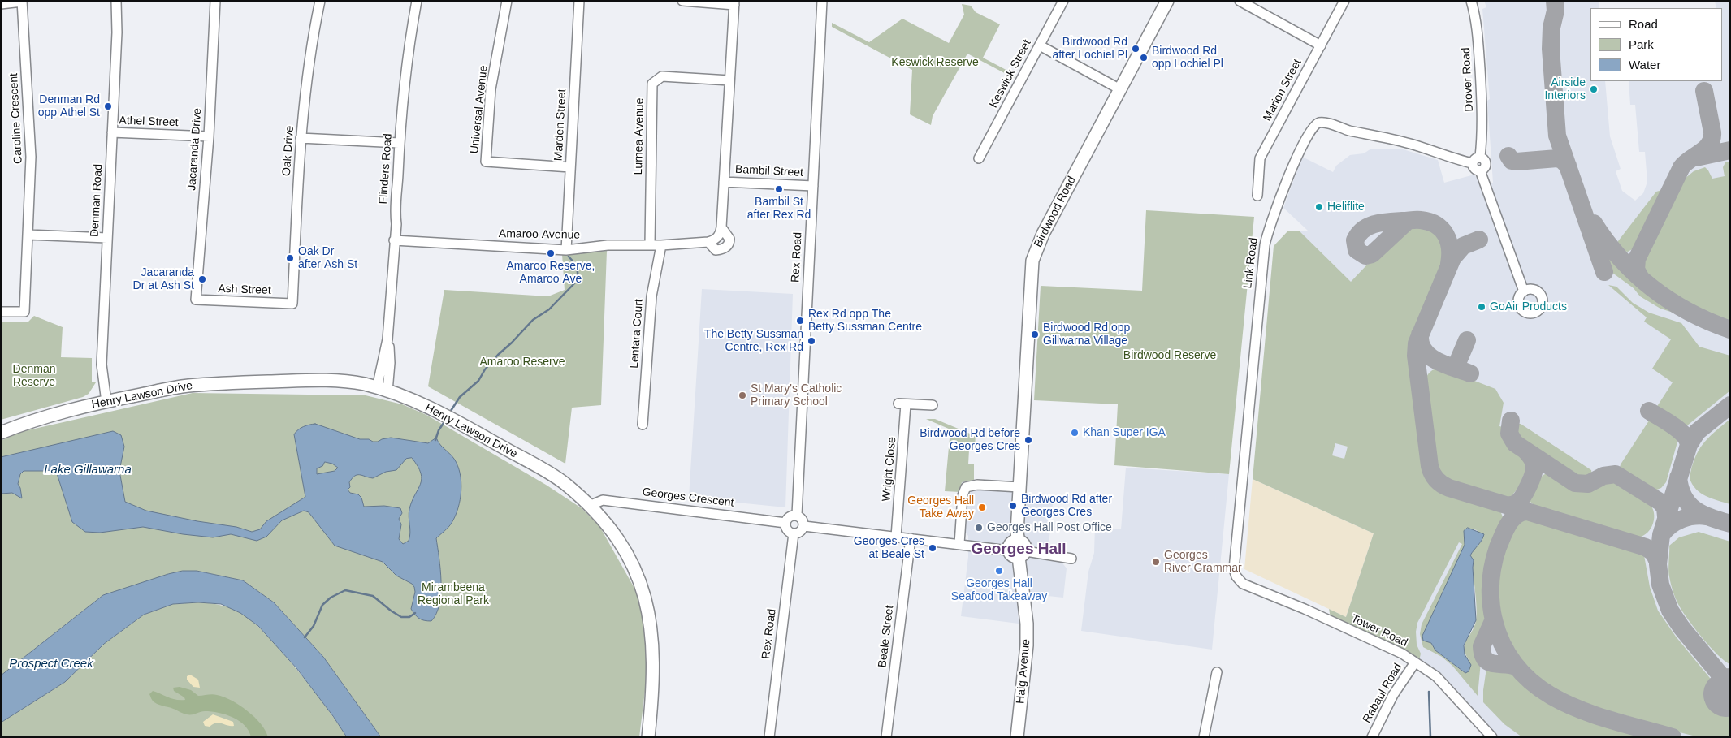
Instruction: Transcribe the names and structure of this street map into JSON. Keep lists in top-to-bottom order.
{
  "streets": {
    "main road": ["Birdwood Road", "Henry Lawson Drive", "Haig Avenue"],
    "street": [
      "Keswick Street",
      "Drover Road",
      "Marion Street",
      "Universal Avenue",
      "Caroline Crescent",
      "Athel Street",
      "Marden Street",
      "Lurnea Avenue",
      "Jacaranda Drive",
      "Oak Drive",
      "Flinders Road",
      "Bambil Street",
      "Denman Road",
      "Amaroo Avenue",
      "Rex Road",
      "Link Road",
      "Ash Street",
      "Lentara Court",
      "Wright Close",
      "Georges Crescent",
      "Tower Road",
      "Beale Street",
      "Rabaul Road"
    ]
  },
  "crossings": [
    ["Drover Road", "Link Road"],
    ["Universal Avenue", "Marden Street"],
    ["Athel Street", "Jacaranda Drive"],
    ["Athel Street", "Denman Road"],
    ["Marden Street", "Amaroo Avenue"],
    ["Lurnea Avenue", "Amaroo Avenue"],
    ["Jacaranda Drive", "Ash Street"],
    ["Oak Drive", "Ash Street"],
    ["Flinders Road", "Amaroo Avenue"],
    ["Flinders Road", "Henry Lawson Drive"],
    ["Bambil Street", "Amaroo Avenue"],
    ["Bambil Street", "Rex Road"],
    ["Denman Road", "Henry Lawson Drive"],
    ["Birdwood Road", "Haig Avenue"],
    ["Amaroo Avenue", "Lentara Court"],
    ["Rex Road", "Georges Crescent"],
    ["Link Road", "Tower Road"],
    ["Henry Lawson Drive", "Georges Crescent"],
    ["Tower Road", "Rabaul Road"]
  ],
  "districts": ["Georges Hall"],
  "water": ["Lake Gillawarna", "Prospect Creek"],
  "parks": [
    "Keswick Reserve",
    "Birdwood Reserve",
    "Amaroo Reserve",
    "Denman Reserve",
    "Mirambeena Regional Park"
  ],
  "places": [
    "Birdwood Rd after Lochiel Pl",
    "Birdwood Rd opp Lochiel Pl",
    "Airside Interiors",
    "Denman Rd opp Athel St",
    "Bambil St after Rex Rd",
    "Heliflite",
    "Amaroo Reserve, Amaroo Ave",
    "Oak Dr after Ash St",
    "Jacaranda Dr at Ash St",
    "GoAir Products",
    "Rex Rd opp The Betty Sussman Centre",
    "Birdwood Rd opp Gillwarna Village",
    "The Betty Sussman Centre, Rex Rd",
    "St Mary's Catholic Primary School",
    "Khan Super IGA",
    "Birdwood Rd before Georges Cres",
    "Birdwood Rd after Georges Cres",
    "Georges Hall Take Away",
    "Georges Hall Post Office",
    "Georges Cres at Beale St",
    "Georges River Grammar",
    "Georges Hall Seafood Takeaway"
  ],
  "legend": ["Road", "Park", "Water"]
}
